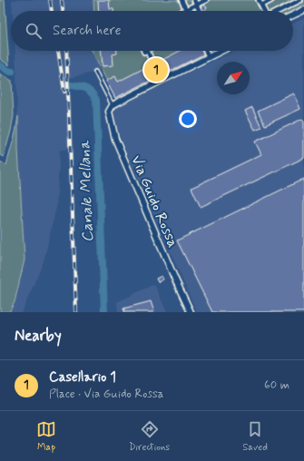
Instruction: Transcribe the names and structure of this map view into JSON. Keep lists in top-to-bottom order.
{
  "streets": {
    "street": ["Via Guido Rossa"]
  },
  "water": ["Canale Mellana"],
  "north": "top right",
  "page": {
    "search": "Search here",
    "pins": "1",
    "heading": "Nearby",
    "list": [
      {
        "mark": "1",
        "name": "Casellario 1",
        "note": "Place · Via Guido Rossa",
        "value": "60 m"
      }
    ],
    "nav": ["Map", "Directions", "Saved"]
  }
}
